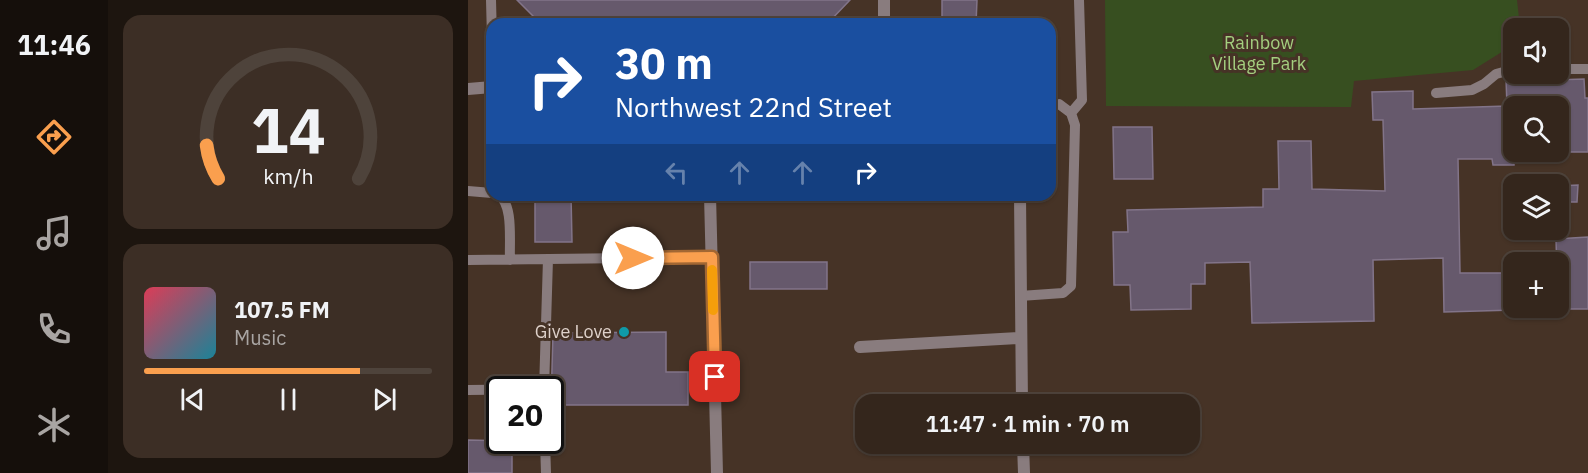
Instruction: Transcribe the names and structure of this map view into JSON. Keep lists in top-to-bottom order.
{
  "parks": ["Rainbow Village Park"],
  "places": ["Give Love"],
  "page": {
    "tabs": "11:46",
    "map_buttons": "+",
    "turn": ["30 m", "Northwest 22nd Street"],
    "song": ["107.5 FM", "Music"],
    "limit": "20",
    "trip": "11:47 · 1 min · 70 m",
    "gauge": ["14", "km/h"]
  }
}
